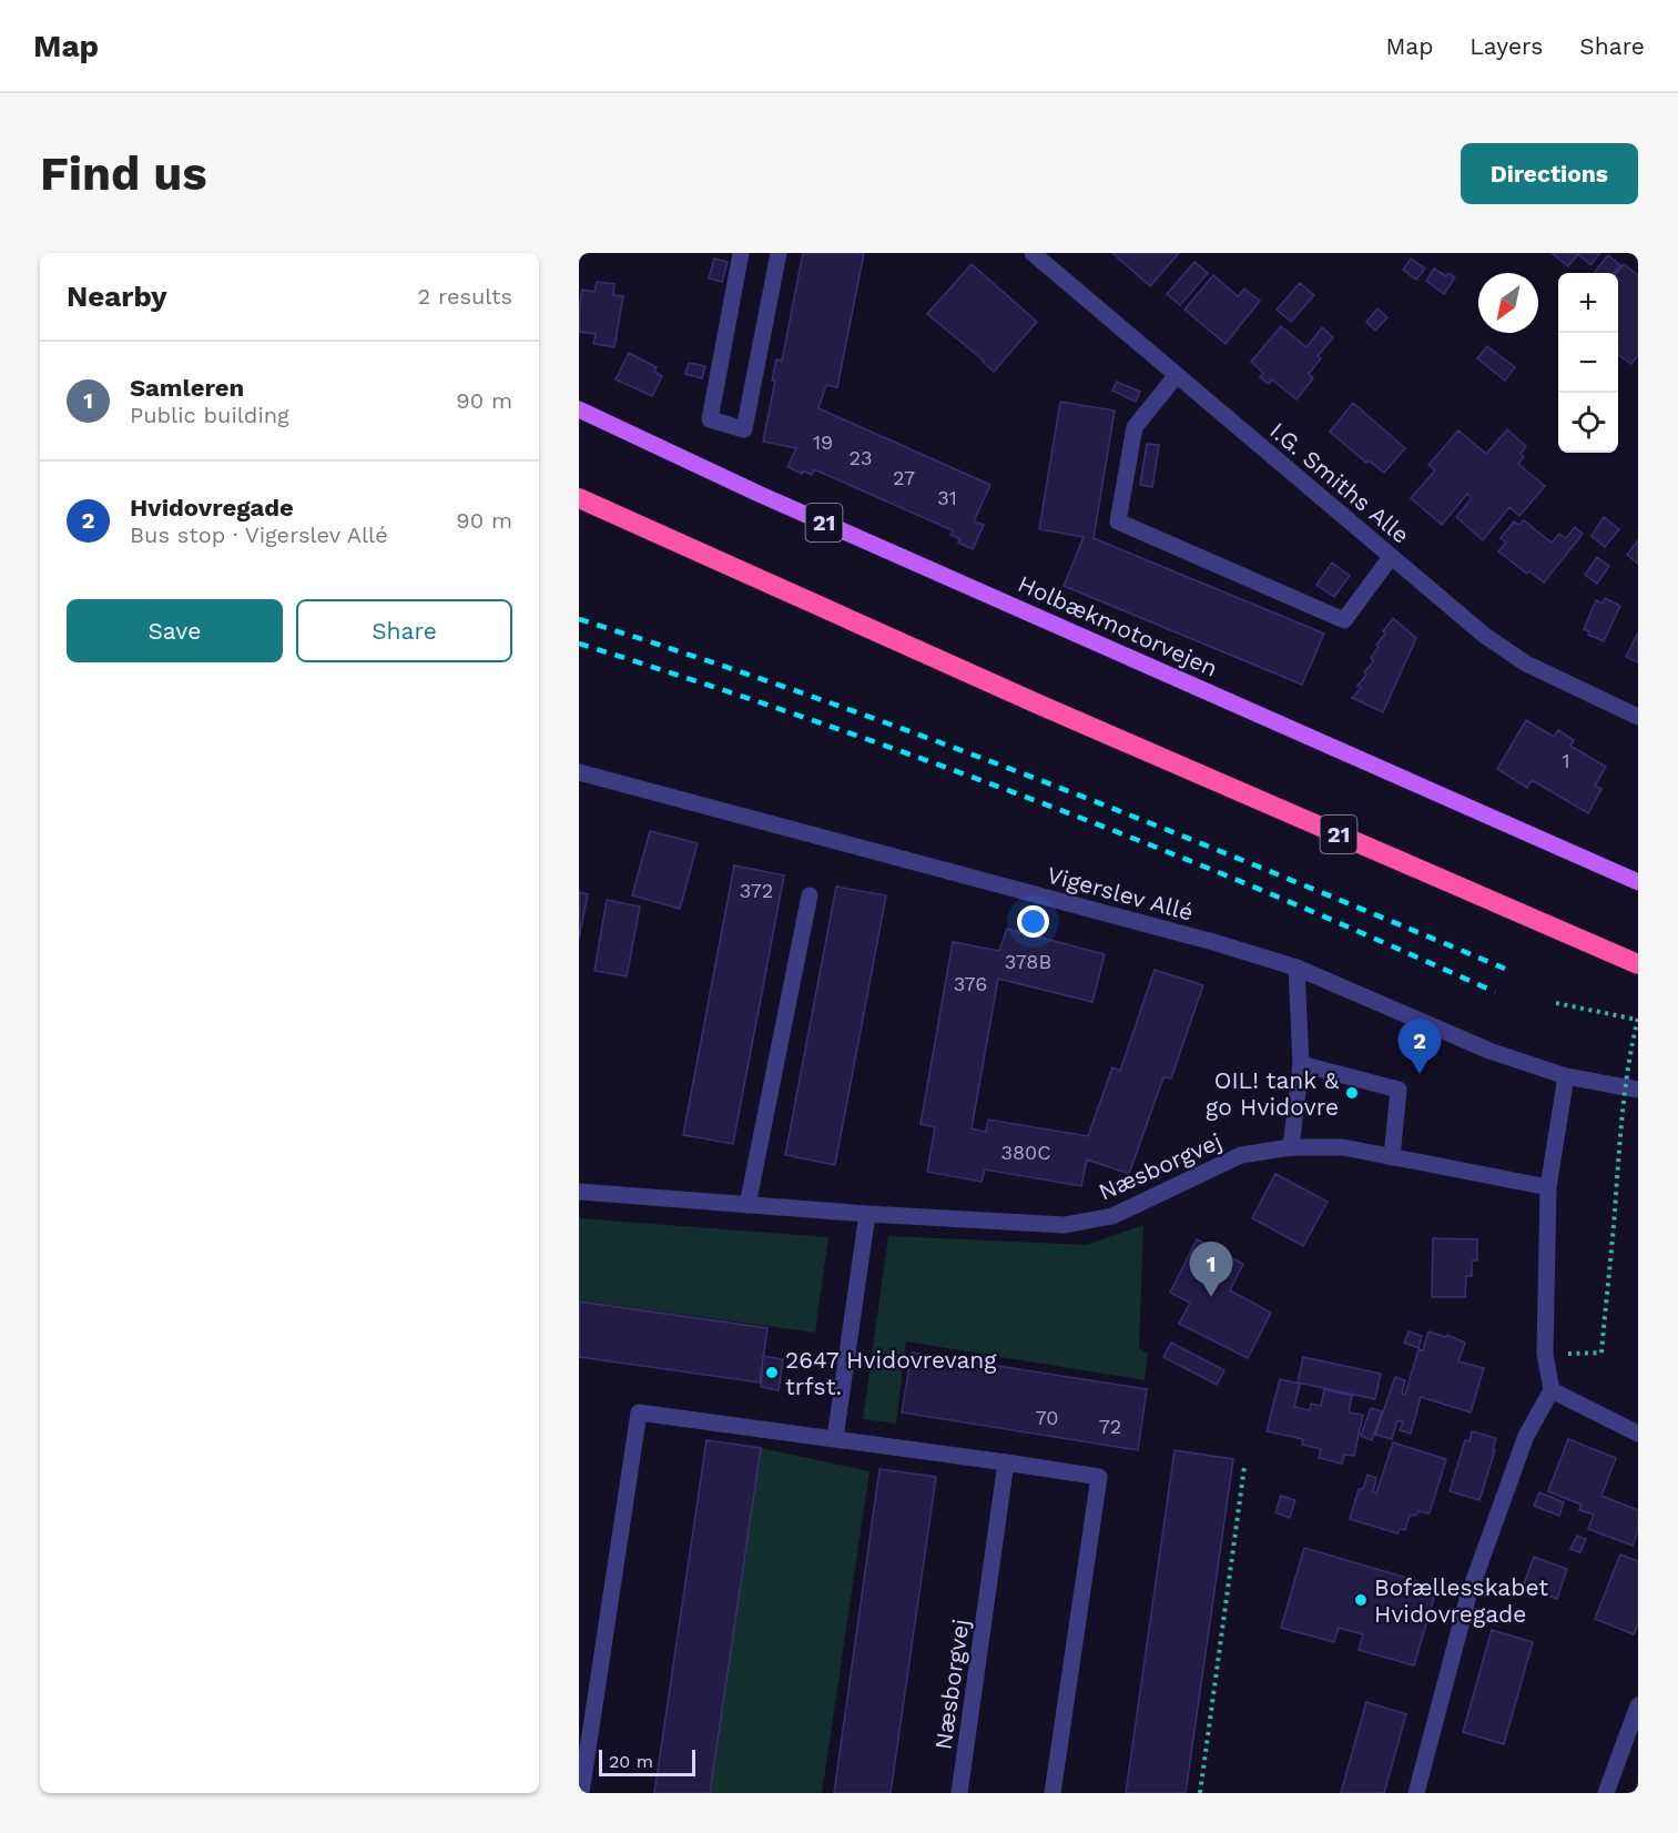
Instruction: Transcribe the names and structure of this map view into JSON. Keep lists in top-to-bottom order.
{
  "streets": {
    "highway": ["21"],
    "main road": ["Holbækmotorvejen"],
    "street": ["I.G. Smiths Alle", "Vigerslev Allé", "Næsborgvej"]
  },
  "places": ["OIL! tank & go Hvidovre", "2647 Hvidovrevang trfst.", "Bofællesskabet Hvidovregade"],
  "house_numbers": [
    "19",
    "23",
    "27",
    "31",
    "1",
    "372",
    "378B",
    "376",
    "380C",
    "70",
    "72"
  ],
  "scale_bar": "20 m",
  "north": "bottom left",
  "page": {
    "header": "Map",
    "nav": ["Map", "Layers", "Share"],
    "buttons": [
      "Directions",
      ["Save", "Share"]
    ],
    "title": "Find us",
    "heading": ["Nearby", "2 results"],
    "map_buttons": ["+", "−"],
    "list": [
      {
        "mark": "1",
        "name": "Samleren",
        "note": "Public building",
        "value": "90 m"
      },
      {
        "mark": "2",
        "name": "Hvidovregade",
        "note": "Bus stop · Vigerslev Allé",
        "value": "90 m"
      }
    ],
    "pins": ["2", "1"],
    "scale": "20 m"
  }
}
